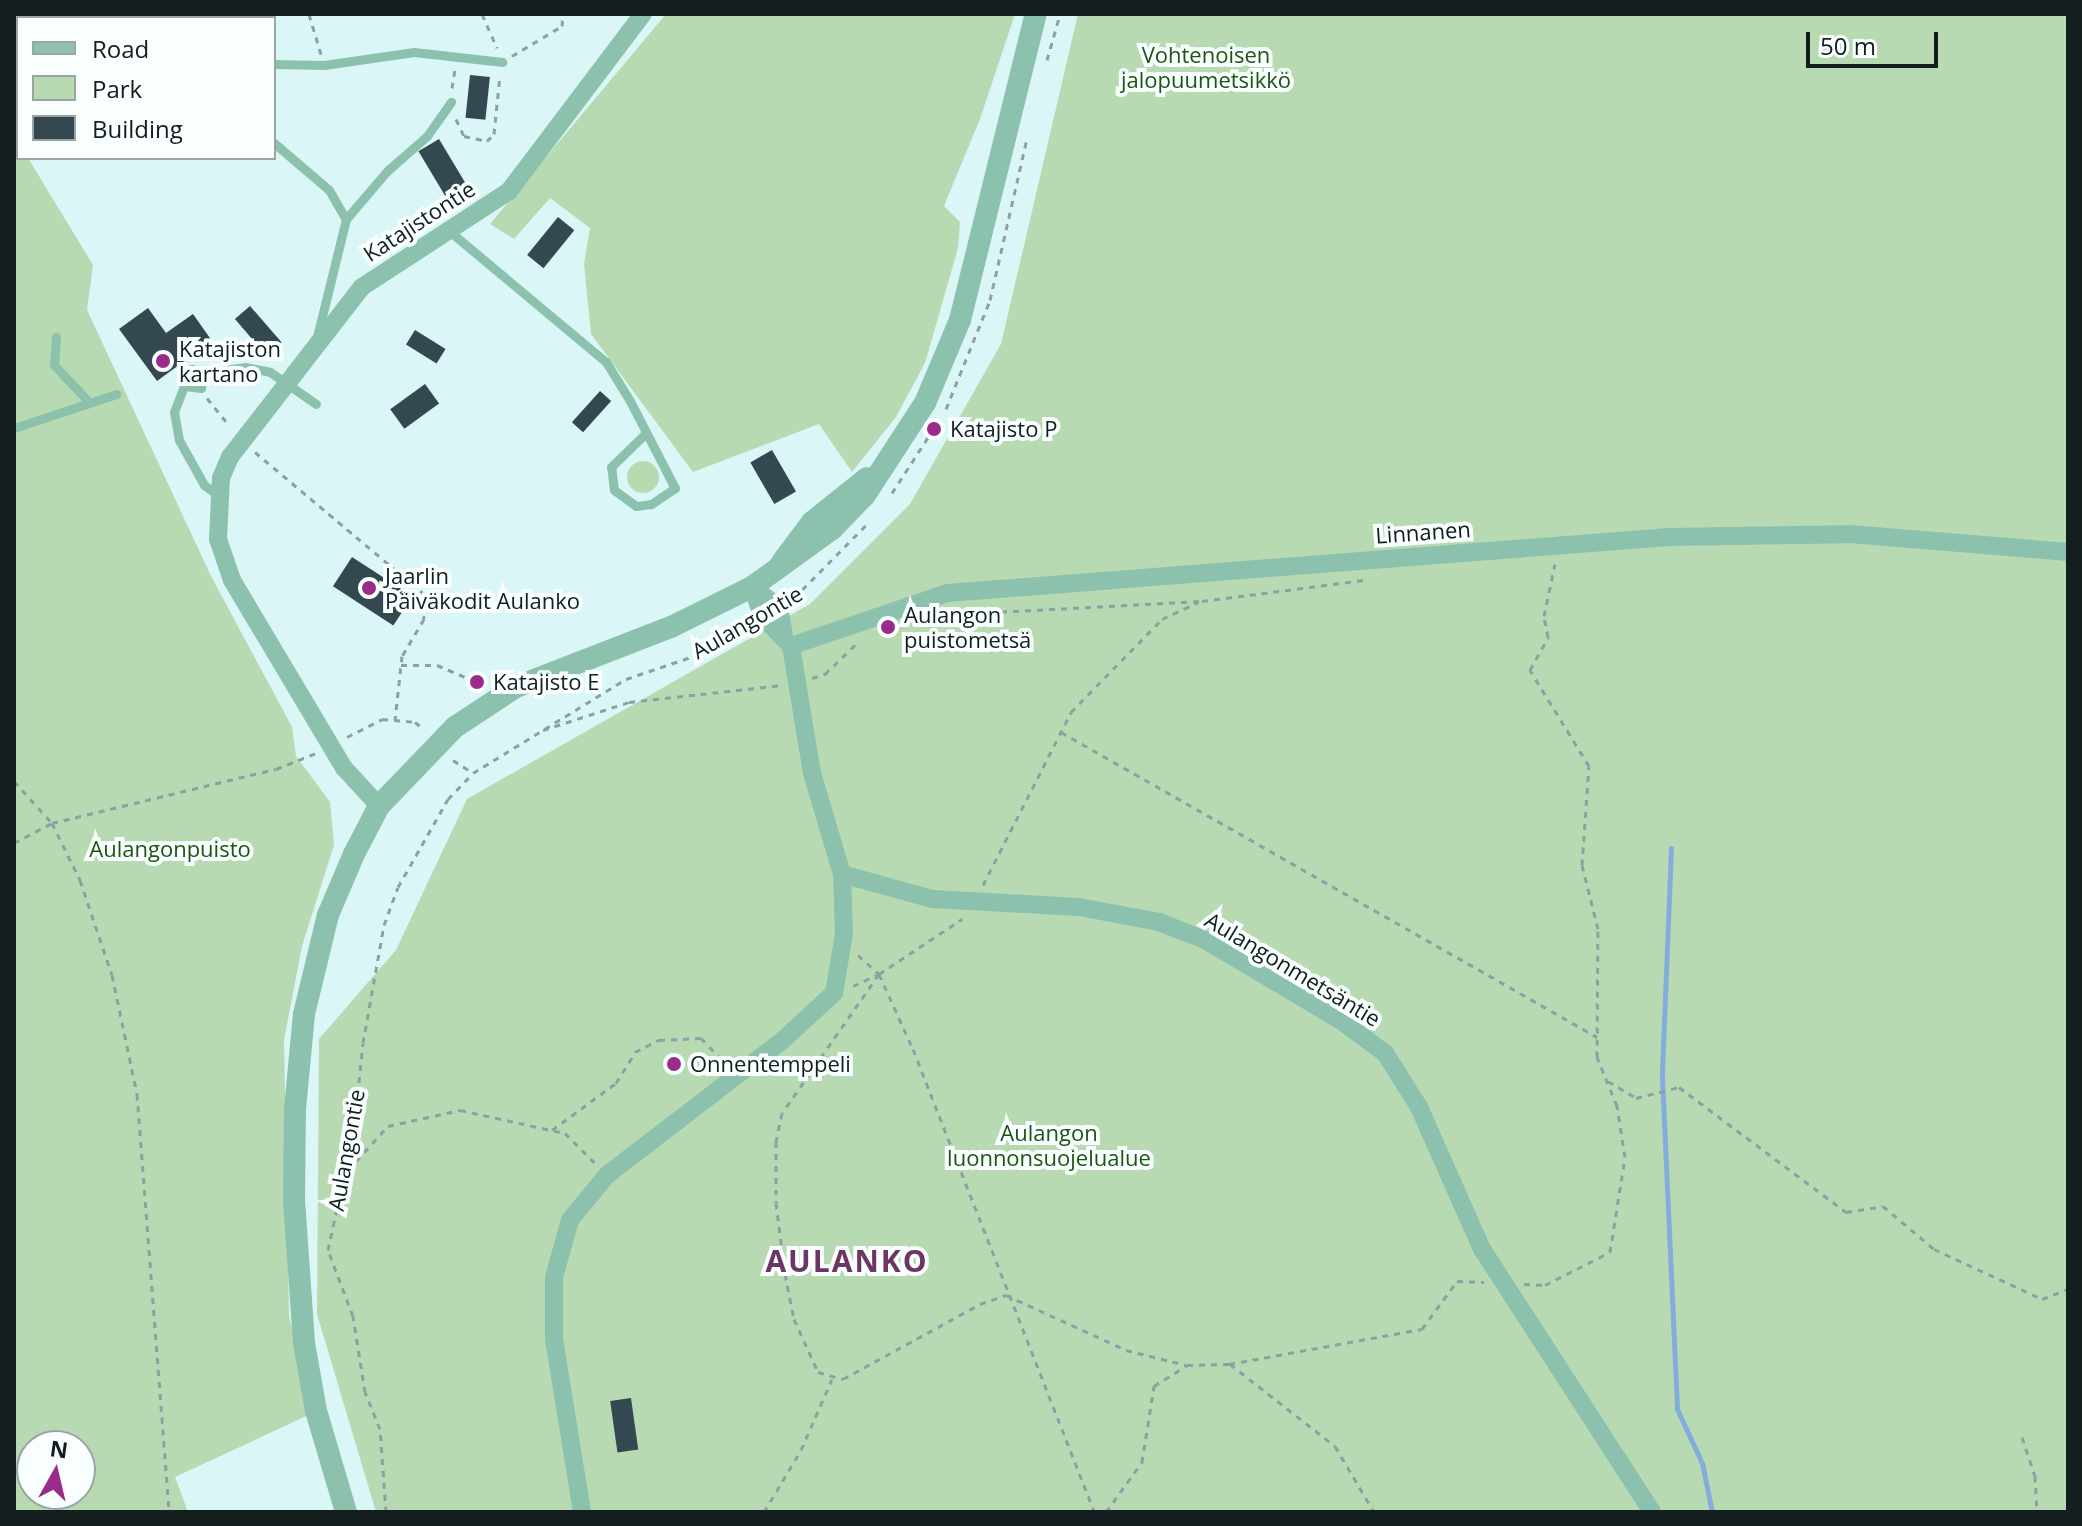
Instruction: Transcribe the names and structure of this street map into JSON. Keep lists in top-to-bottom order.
{
  "streets": {
    "street": [
      "Katajistontie",
      "Linnanen",
      "Aulangontie",
      "Aulangonmetsäntie"
    ]
  },
  "crossings": [
    ["Katajistontie", "Aulangontie"]
  ],
  "districts": ["AULANKO"],
  "parks": ["Vohtenoisen jalopuumetsikkö", "Aulangonpuisto", "Aulangon luonnonsuojelualue"],
  "places": [
    "Katajiston kartano",
    "Katajisto P",
    "Jaarlin Päiväkodit Aulanko",
    "Aulangon puistometsä",
    "Katajisto E",
    "Onnentemppeli"
  ],
  "legend": ["Road", "Park", "Building"],
  "scale_bar": "50 m",
  "north": "top"
}
